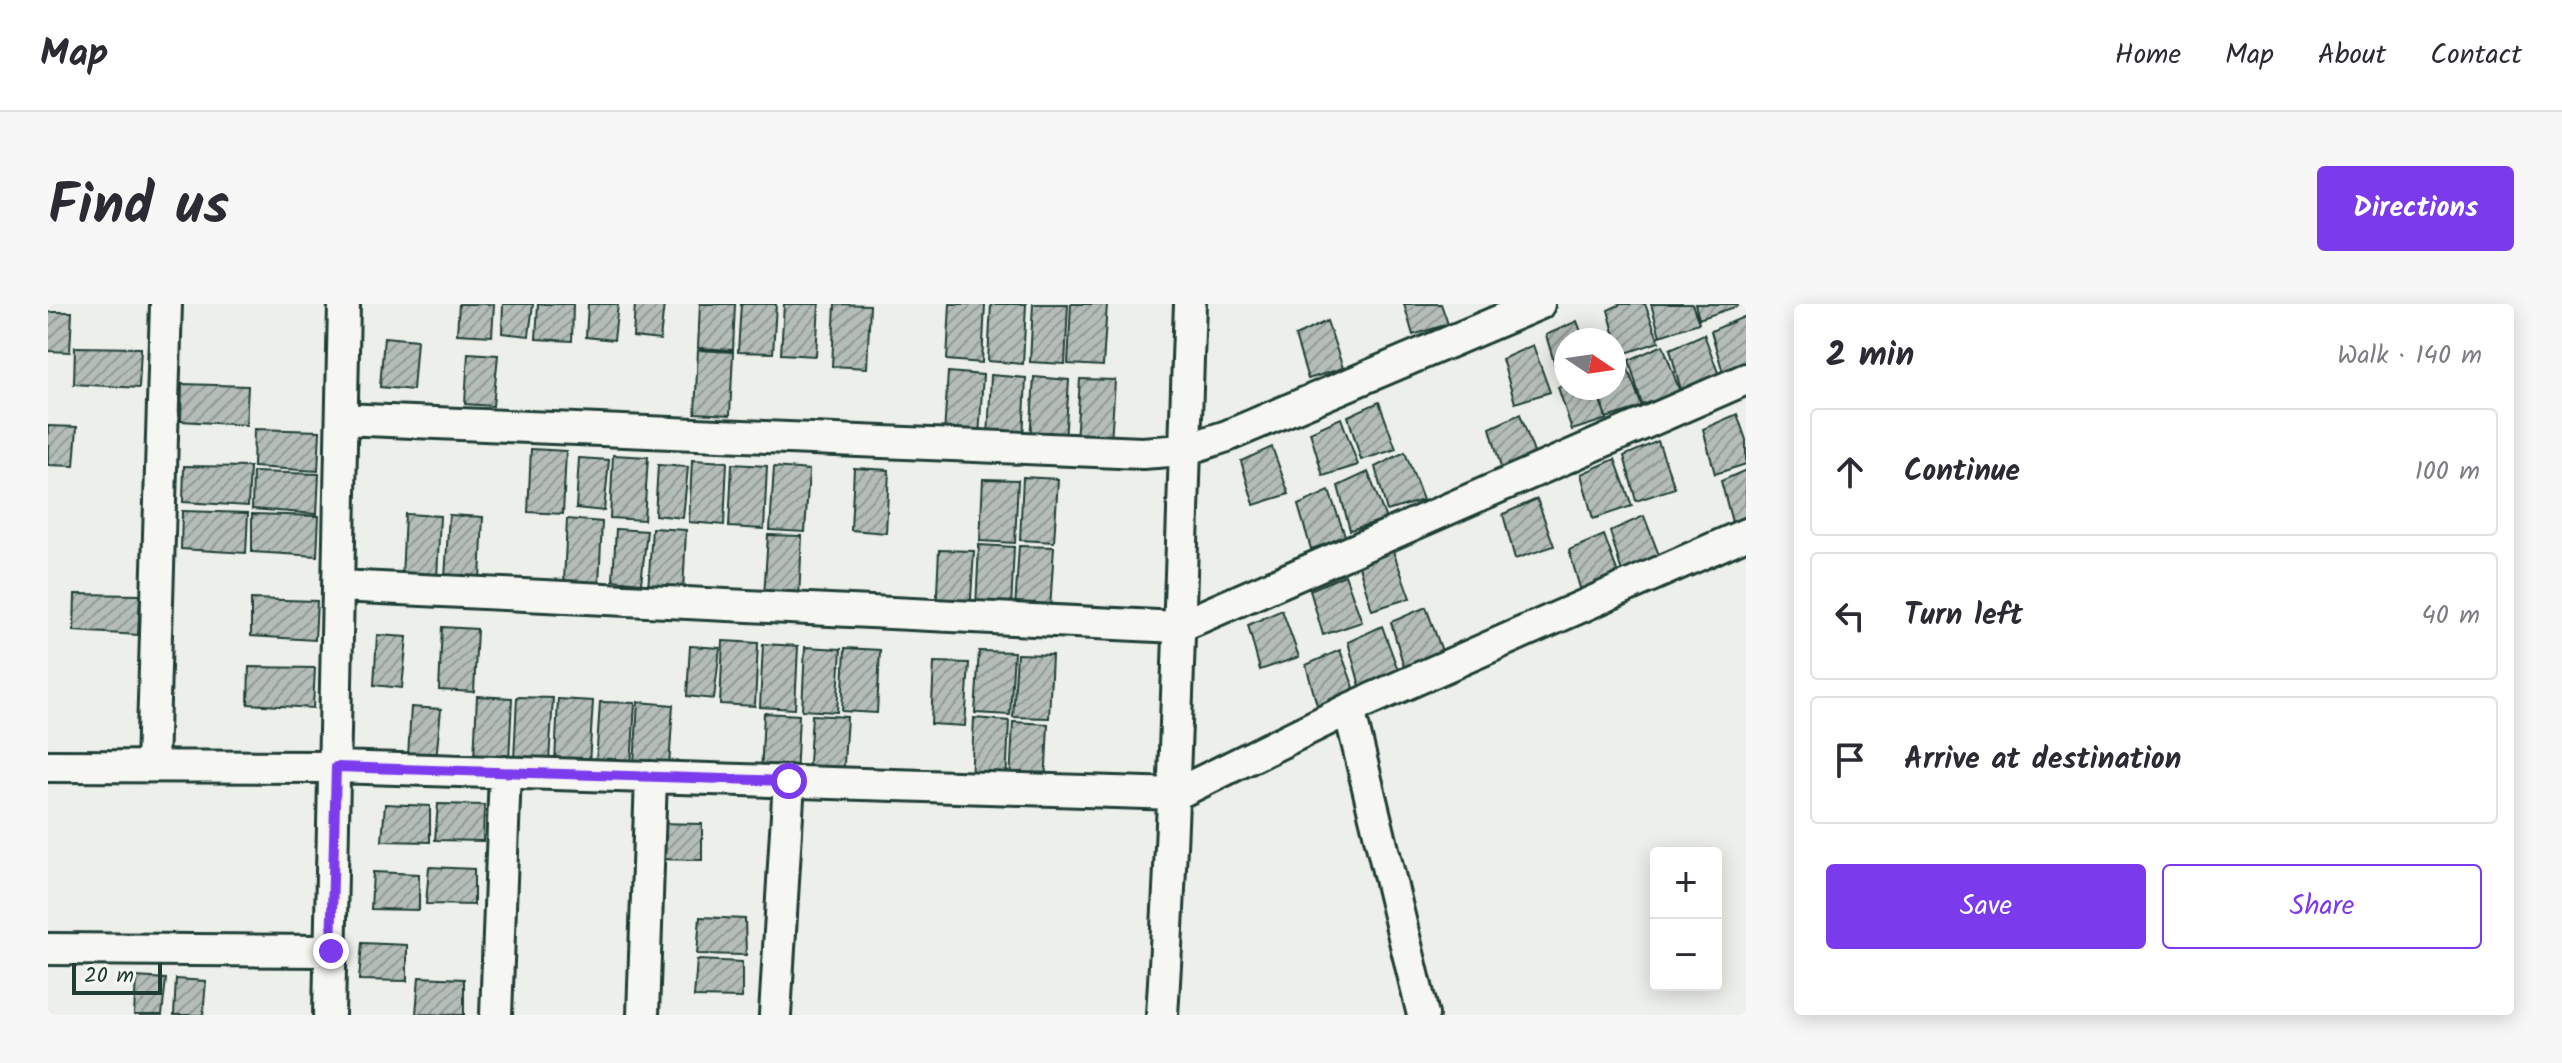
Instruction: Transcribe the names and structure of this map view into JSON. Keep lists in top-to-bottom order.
{
  "scale_bar": "20 m",
  "north": "right",
  "page": {
    "header": "Map",
    "nav": [
      "Home",
      "Map",
      "About",
      "Contact"
    ],
    "title": "Find us",
    "buttons": [
      "Directions",
      ["Save", "Share"]
    ],
    "heading": ["2 min", "Walk · 140 m"],
    "list": [
      ["Continue", "100 m"],
      ["Turn left", "40 m"],
      "Arrive at destination"
    ],
    "map_buttons": ["+", "−"],
    "scale": "20 m"
  }
}
